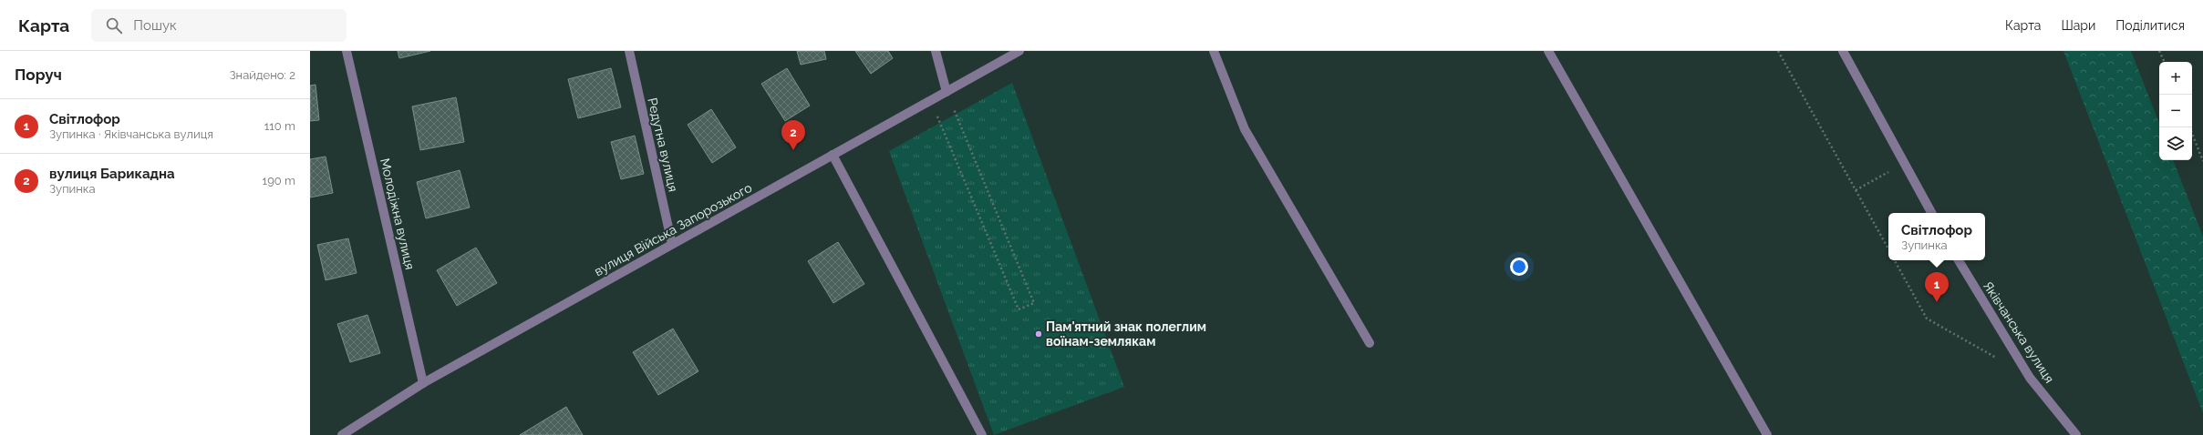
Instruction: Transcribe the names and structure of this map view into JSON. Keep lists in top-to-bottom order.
{
  "streets": {
    "street": [
      "Редутна вулиця",
      "Молодіжна вулиця",
      "вулиця Війська Запорозького",
      "Яківчанська вулиця"
    ]
  },
  "crossings": [
    ["Редутна вулиця", "вулиця Війська Запорозького"],
    ["Молодіжна вулиця", "вулиця Війська Запорозького"]
  ],
  "places": ["Пам'ятний знак полеглим воїнам-землякам"],
  "page": {
    "header": "Карта",
    "search": "Пошук",
    "nav": ["Карта", "Шари", "Поділитися"],
    "heading": ["Поруч", "Знайдено: 2"],
    "map_buttons": ["+", "−"],
    "list": [
      {
        "mark": "1",
        "name": "Світлофор",
        "note": "Зупинка · Яківчанська вулиця",
        "value": "110 m"
      },
      {
        "mark": "2",
        "name": "вулиця Барикадна",
        "note": "Зупинка",
        "value": "190 m"
      }
    ],
    "pins": ["2", "1"],
    "popup": ["Світлофор", "Зупинка"]
  }
}
